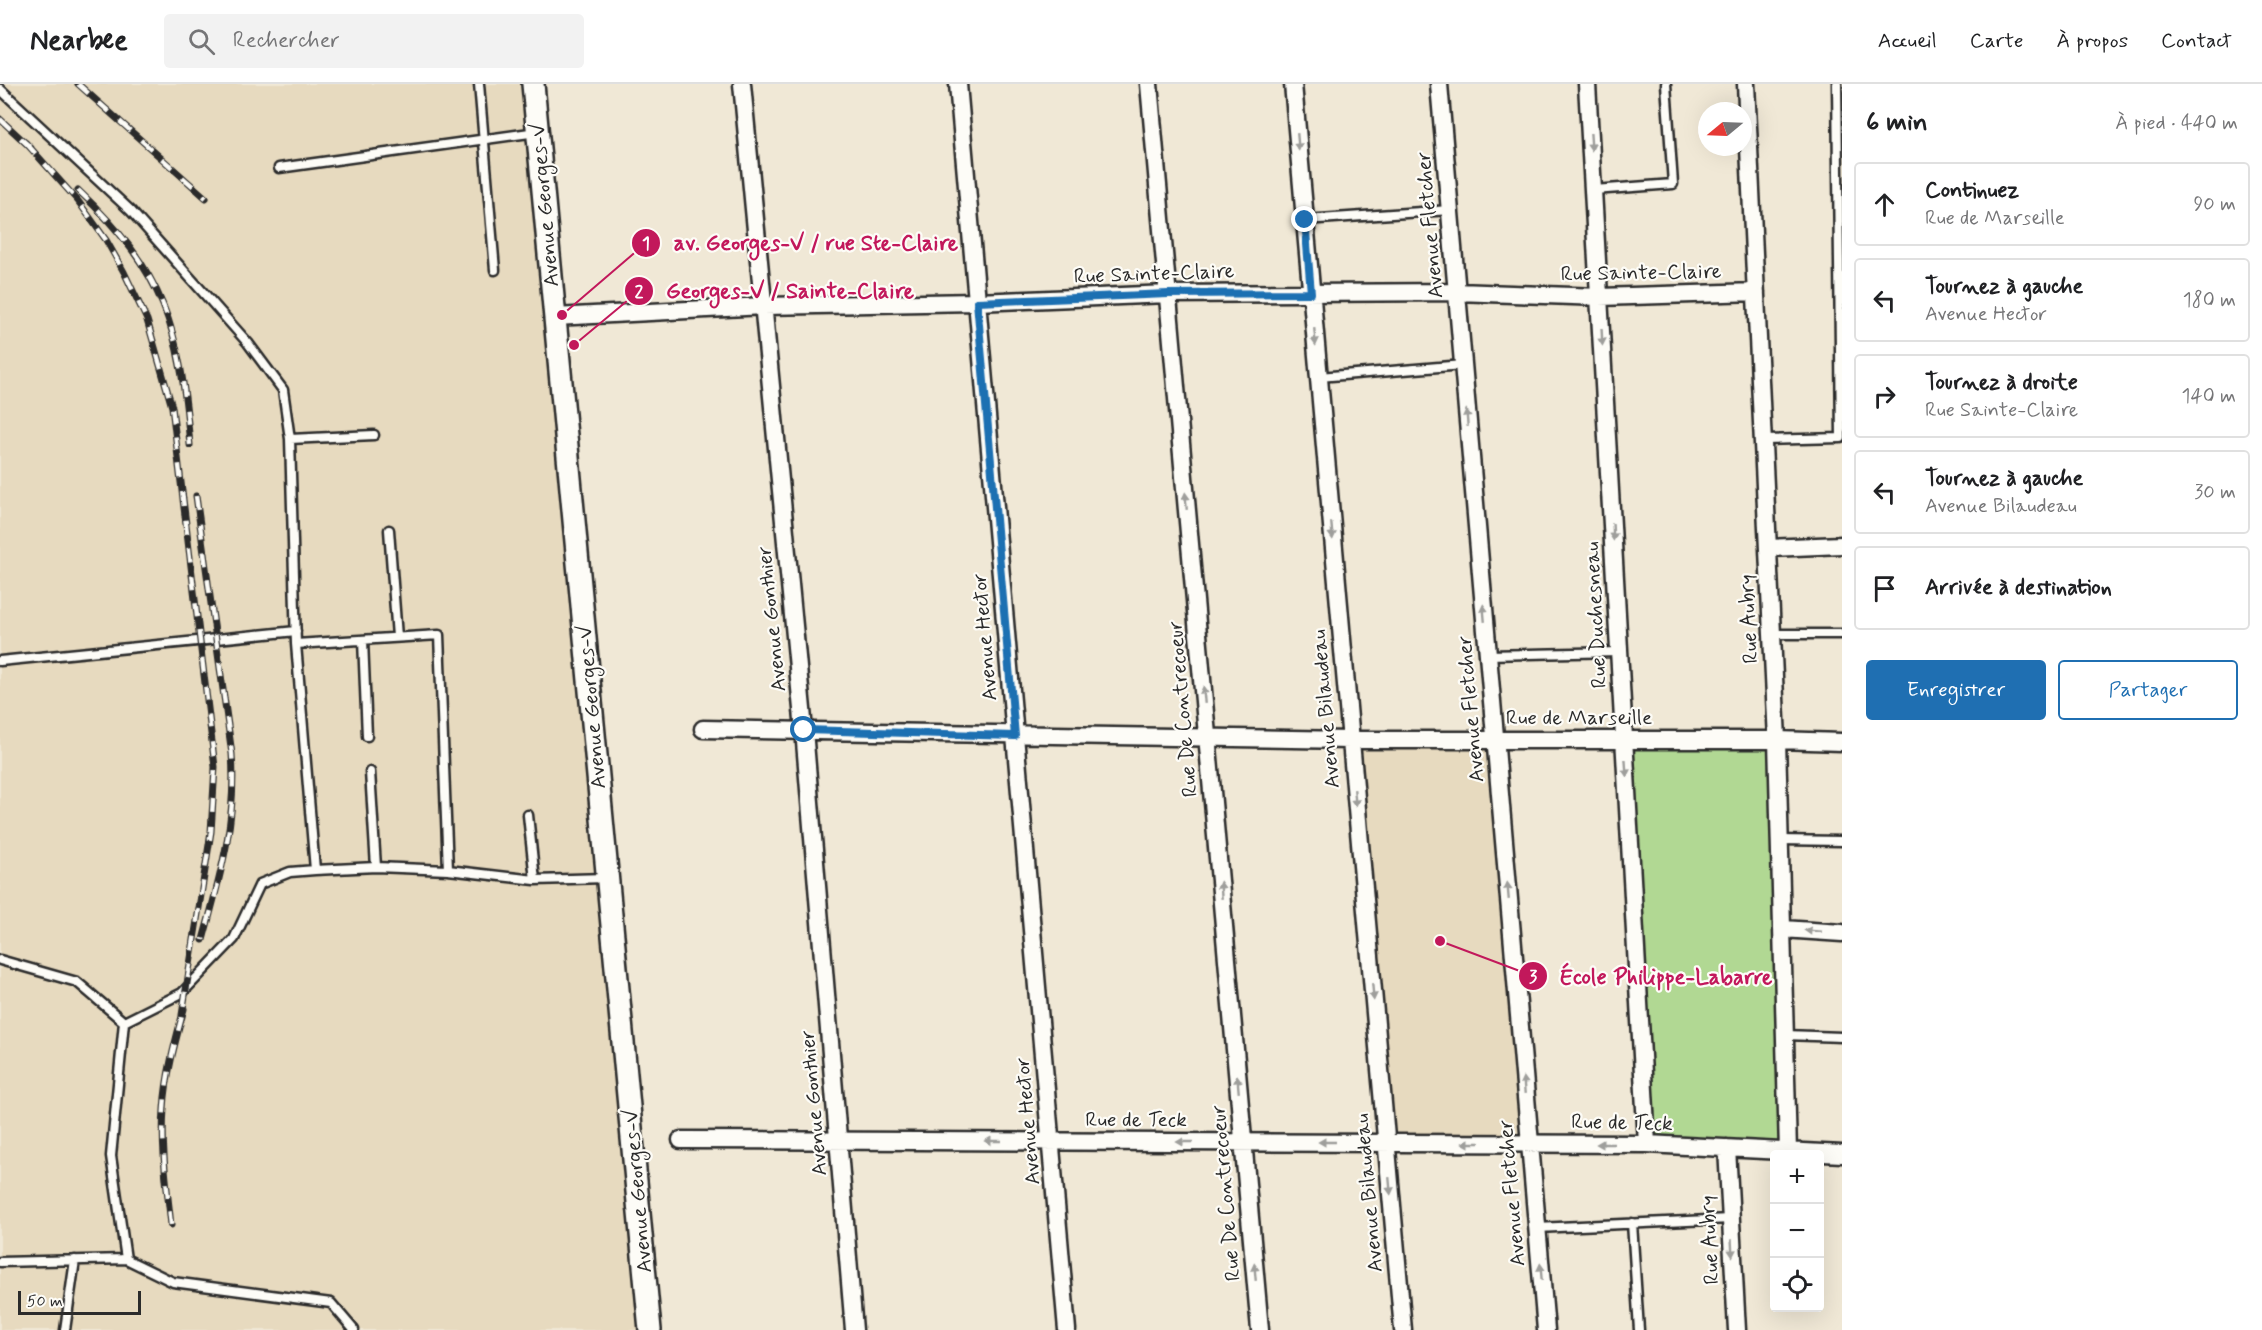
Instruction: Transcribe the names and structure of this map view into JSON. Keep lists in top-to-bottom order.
{
  "streets": {
    "street": [
      "Avenue Georges-V",
      "Avenue Fletcher",
      "Rue Sainte-Claire",
      "Rue Duchesneau",
      "Avenue Gonthier",
      "Rue Aubry",
      "Avenue Hector",
      "Rue De Contrecoeur",
      "Avenue Bilaudeau",
      "Rue de Marseille",
      "Rue de Teck"
    ]
  },
  "crossings": [
    ["Avenue Georges-V", "Rue Sainte-Claire"],
    ["Avenue Fletcher", "Rue Sainte-Claire"],
    ["Avenue Fletcher", "Rue de Marseille"],
    ["Avenue Fletcher", "Rue de Teck"],
    ["Rue Sainte-Claire", "Rue Duchesneau"],
    ["Rue Sainte-Claire", "Avenue Gonthier"],
    ["Rue Sainte-Claire", "Rue Aubry"],
    ["Rue Sainte-Claire", "Avenue Hector"],
    ["Rue Sainte-Claire", "Rue De Contrecoeur"],
    ["Rue Sainte-Claire", "Avenue Bilaudeau"],
    ["Rue Duchesneau", "Rue de Marseille"],
    ["Rue Duchesneau", "Rue de Teck"],
    ["Avenue Gonthier", "Rue de Marseille"],
    ["Avenue Gonthier", "Rue de Teck"],
    ["Rue Aubry", "Rue de Marseille"],
    ["Rue Aubry", "Rue de Teck"],
    ["Avenue Hector", "Rue de Marseille"],
    ["Avenue Hector", "Rue de Teck"],
    ["Rue De Contrecoeur", "Rue de Marseille"],
    ["Rue De Contrecoeur", "Rue de Teck"],
    ["Avenue Bilaudeau", "Rue de Marseille"],
    ["Avenue Bilaudeau", "Rue de Teck"]
  ],
  "one_way": [
    "Avenue Fletcher",
    "Rue Duchesneau",
    "Rue De Contrecoeur",
    "Avenue Bilaudeau",
    "Rue de Teck"
  ],
  "places": ["av. Georges-V / rue Ste-Claire", "Georges-V / Sainte-Claire", "École Philippe-Labarre"],
  "scale_bar": "50 m",
  "north": "left",
  "page": {
    "header": "Nearbee",
    "search": "Rechercher",
    "nav": [
      "Accueil",
      "Carte",
      "À propos",
      "Contact"
    ],
    "heading": ["6 min", "À pied · 440 m"],
    "list": [
      ["Continuez", "Rue de Marseille", "90 m"],
      ["Tournez à gauche", "Avenue Hector", "180 m"],
      ["Tournez à droite", "Rue Sainte-Claire", "140 m"],
      ["Tournez à gauche", "Avenue Bilaudeau", "30 m"],
      "Arrivée à destination"
    ],
    "buttons": ["Enregistrer", "Partager"],
    "map_buttons": ["+", "−"],
    "scale": "50 m"
  }
}
